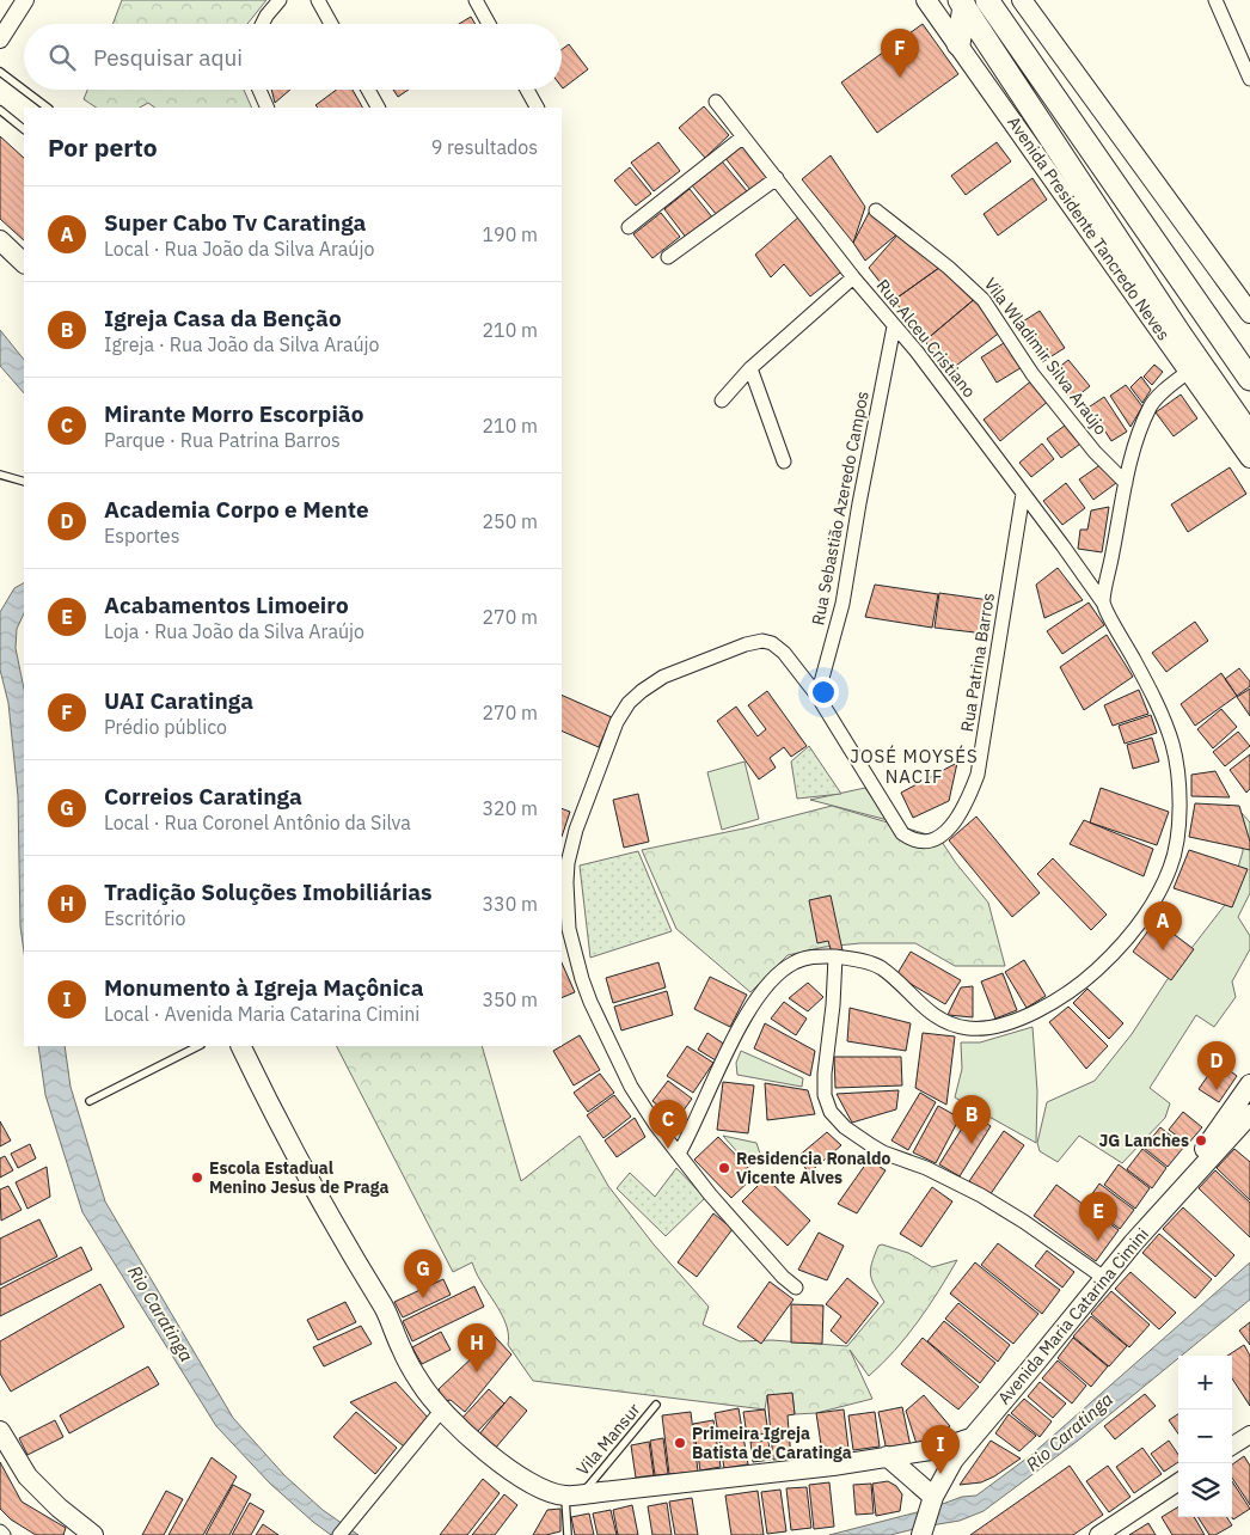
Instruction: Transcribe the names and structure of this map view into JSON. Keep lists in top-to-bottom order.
{
  "streets": {
    "highway": ["Avenida Presidente Tancredo Neves"],
    "main road": ["Avenida Maria Catarina Cimini"],
    "street": [
      "Rua Alceu Cristiano",
      "Vila Wladimir Silva Araújo",
      "Rua Sebastião Azeredo Campos",
      "Rua Patrina Barros"
    ],
    "lane": ["Vila Mansur"]
  },
  "crossings": [
    ["Rua Alceu Cristiano", "Rua Sebastião Azeredo Campos"],
    ["Rua Alceu Cristiano", "Rua Patrina Barros"],
    ["Rua Sebastião Azeredo Campos", "Rua Patrina Barros"]
  ],
  "districts": ["JOSÉ MOYSÉS NACIF"],
  "water": ["Rio Caratinga"],
  "places": [
    "JG Lanches",
    "Residencia Ronaldo Vicente Alves",
    "Escola Estadual Menino Jesus de Praga",
    "Primeira Igreja Batista de Caratinga"
  ],
  "page": {
    "search": "Pesquisar aqui",
    "pins": [
      "F",
      "A",
      "D",
      "B",
      "C",
      "E",
      "G",
      "H",
      "I"
    ],
    "heading": ["Por perto", "9 resultados"],
    "list": [
      {
        "mark": "A",
        "name": "Super Cabo Tv Caratinga",
        "note": "Local · Rua João da Silva Araújo",
        "value": "190 m"
      },
      {
        "mark": "B",
        "name": "Igreja Casa da Benção",
        "note": "Igreja · Rua João da Silva Araújo",
        "value": "210 m"
      },
      {
        "mark": "C",
        "name": "Mirante Morro Escorpião",
        "note": "Parque · Rua Patrina Barros",
        "value": "210 m"
      },
      {
        "mark": "D",
        "name": "Academia Corpo e Mente",
        "note": "Esportes",
        "value": "250 m"
      },
      {
        "mark": "E",
        "name": "Acabamentos Limoeiro",
        "note": "Loja · Rua João da Silva Araújo",
        "value": "270 m"
      },
      {
        "mark": "F",
        "name": "UAI Caratinga",
        "note": "Prédio público",
        "value": "270 m"
      },
      {
        "mark": "G",
        "name": "Correios Caratinga",
        "note": "Local · Rua Coronel Antônio da Silva",
        "value": "320 m"
      },
      {
        "mark": "H",
        "name": "Tradição Soluções Imobiliárias",
        "note": "Escritório",
        "value": "330 m"
      },
      {
        "mark": "I",
        "name": "Monumento à Igreja Maçônica",
        "note": "Local · Avenida Maria Catarina Cimini",
        "value": "350 m"
      }
    ],
    "map_buttons": ["+", "−"]
  }
}
